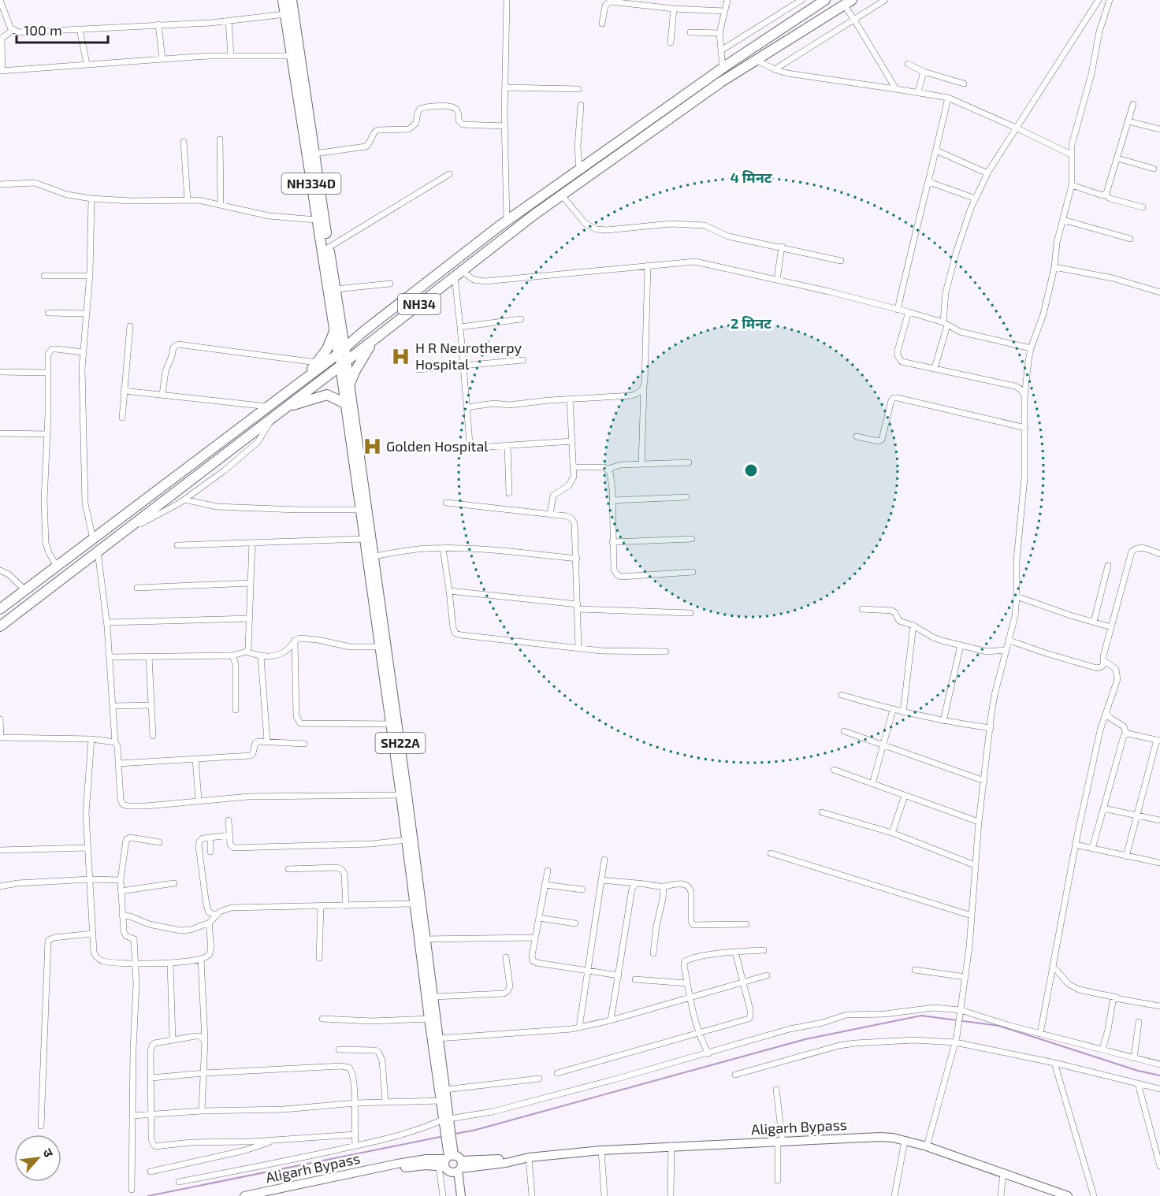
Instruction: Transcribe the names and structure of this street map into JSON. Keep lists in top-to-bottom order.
{
  "streets": {
    "highway": ["NH334D", "NH34"],
    "main road": ["SH22A", "Aligarh Bypass"]
  },
  "crossings": [
    ["NH334D", "NH34"],
    ["NH334D", "SH22A"],
    ["NH34", "SH22A"],
    ["SH22A", "Aligarh Bypass"]
  ],
  "places": {
    "hospital": ["H R Neurotherpy Hospital", "Golden Hospital"]
  },
  "scale_bar": "100 m",
  "north": "top right",
  "rings": ["4 मिनट", "2 मिनट"]
}
